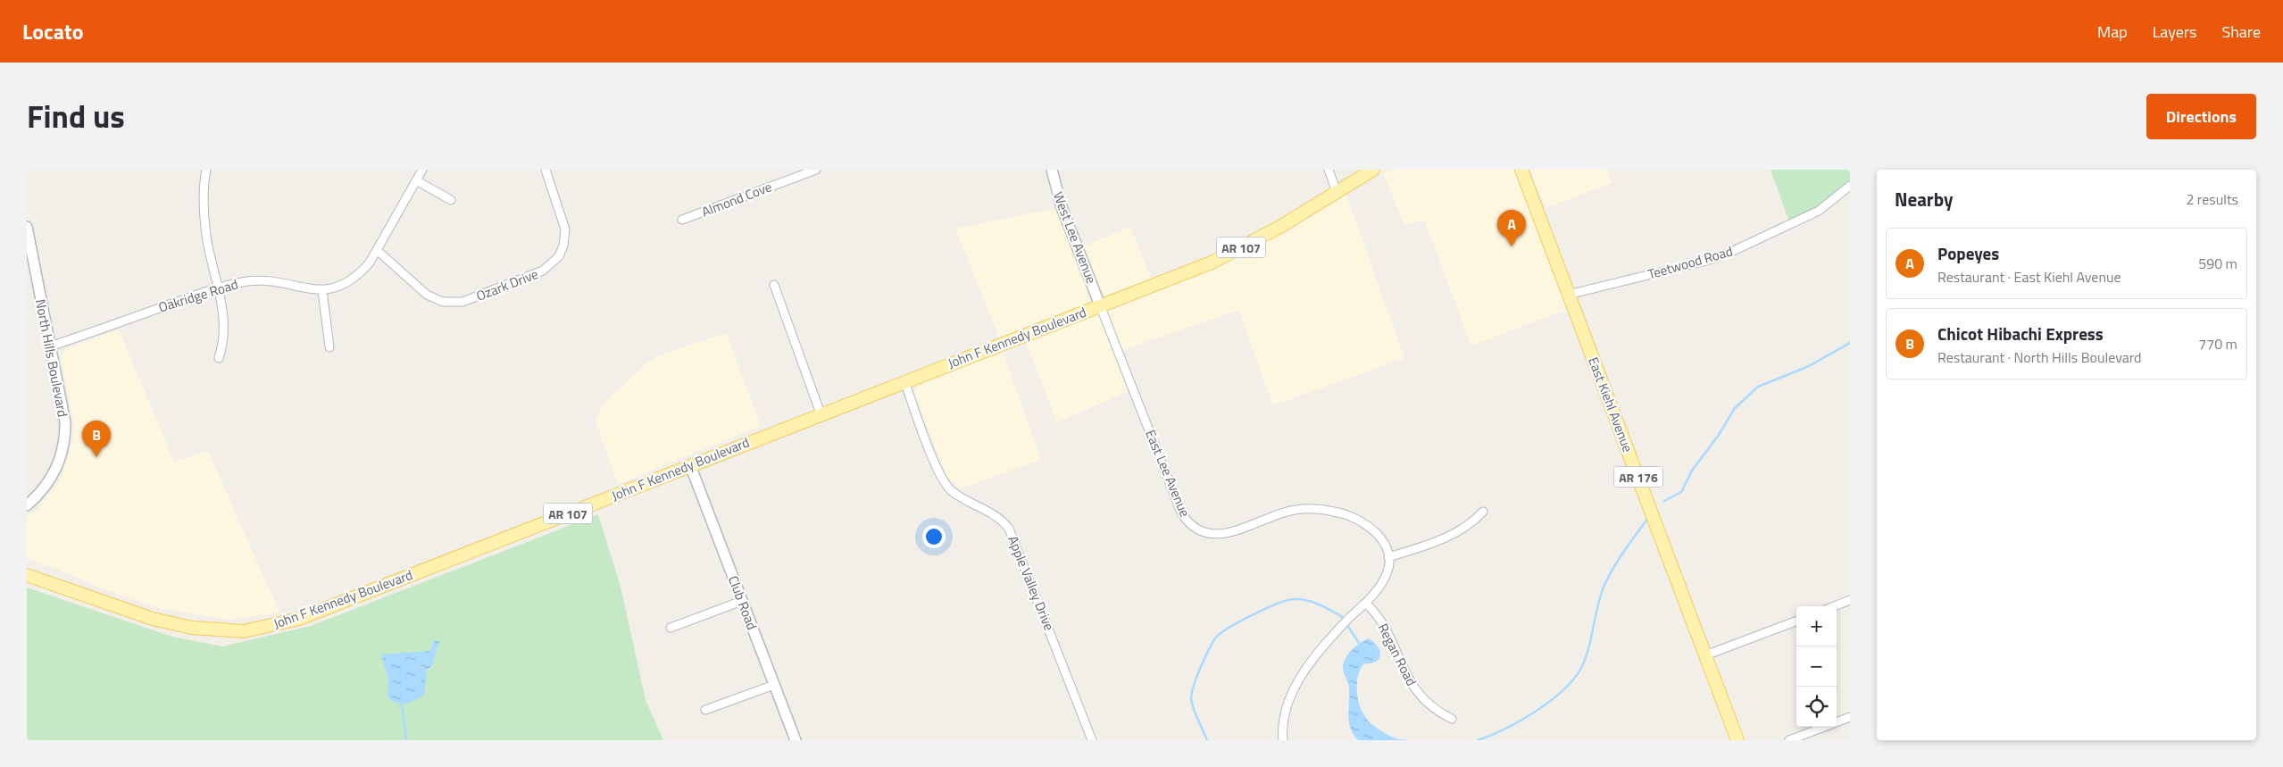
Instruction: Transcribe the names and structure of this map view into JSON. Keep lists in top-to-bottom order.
{
  "streets": {
    "main road": [
      "AR 107",
      "John F Kennedy Boulevard",
      "East Kiehl Avenue",
      "AR 176"
    ],
    "street": [
      "Almond Cove",
      "West Lee Avenue",
      "Teetwood Road",
      "Ozark Drive",
      "Oakridge Road",
      "North Hills Boulevard",
      "East Lee Avenue",
      "Apple Valley Drive",
      "Club Road",
      "Regan Road"
    ]
  },
  "crossings": [
    ["West Lee Avenue", "AR 107"],
    ["West Lee Avenue", "John F Kennedy Boulevard"],
    ["West Lee Avenue", "East Lee Avenue"],
    ["AR 107", "John F Kennedy Boulevard"],
    ["AR 107", "East Lee Avenue"],
    ["Teetwood Road", "East Kiehl Avenue"],
    ["Ozark Drive", "Oakridge Road"],
    ["Oakridge Road", "North Hills Boulevard"],
    ["John F Kennedy Boulevard", "East Lee Avenue"],
    ["John F Kennedy Boulevard", "Apple Valley Drive"],
    ["John F Kennedy Boulevard", "Club Road"]
  ],
  "page": {
    "header": "Locato",
    "nav": ["Map", "Layers", "Share"],
    "title": "Find us",
    "buttons": "Directions",
    "heading": ["Nearby", "2 results"],
    "pins": ["A", "B"],
    "list": [
      {
        "mark": "A",
        "name": "Popeyes",
        "note": "Restaurant · East Kiehl Avenue",
        "value": "590 m"
      },
      {
        "mark": "B",
        "name": "Chicot Hibachi Express",
        "note": "Restaurant · North Hills Boulevard",
        "value": "770 m"
      }
    ],
    "map_buttons": ["+", "−"]
  }
}
